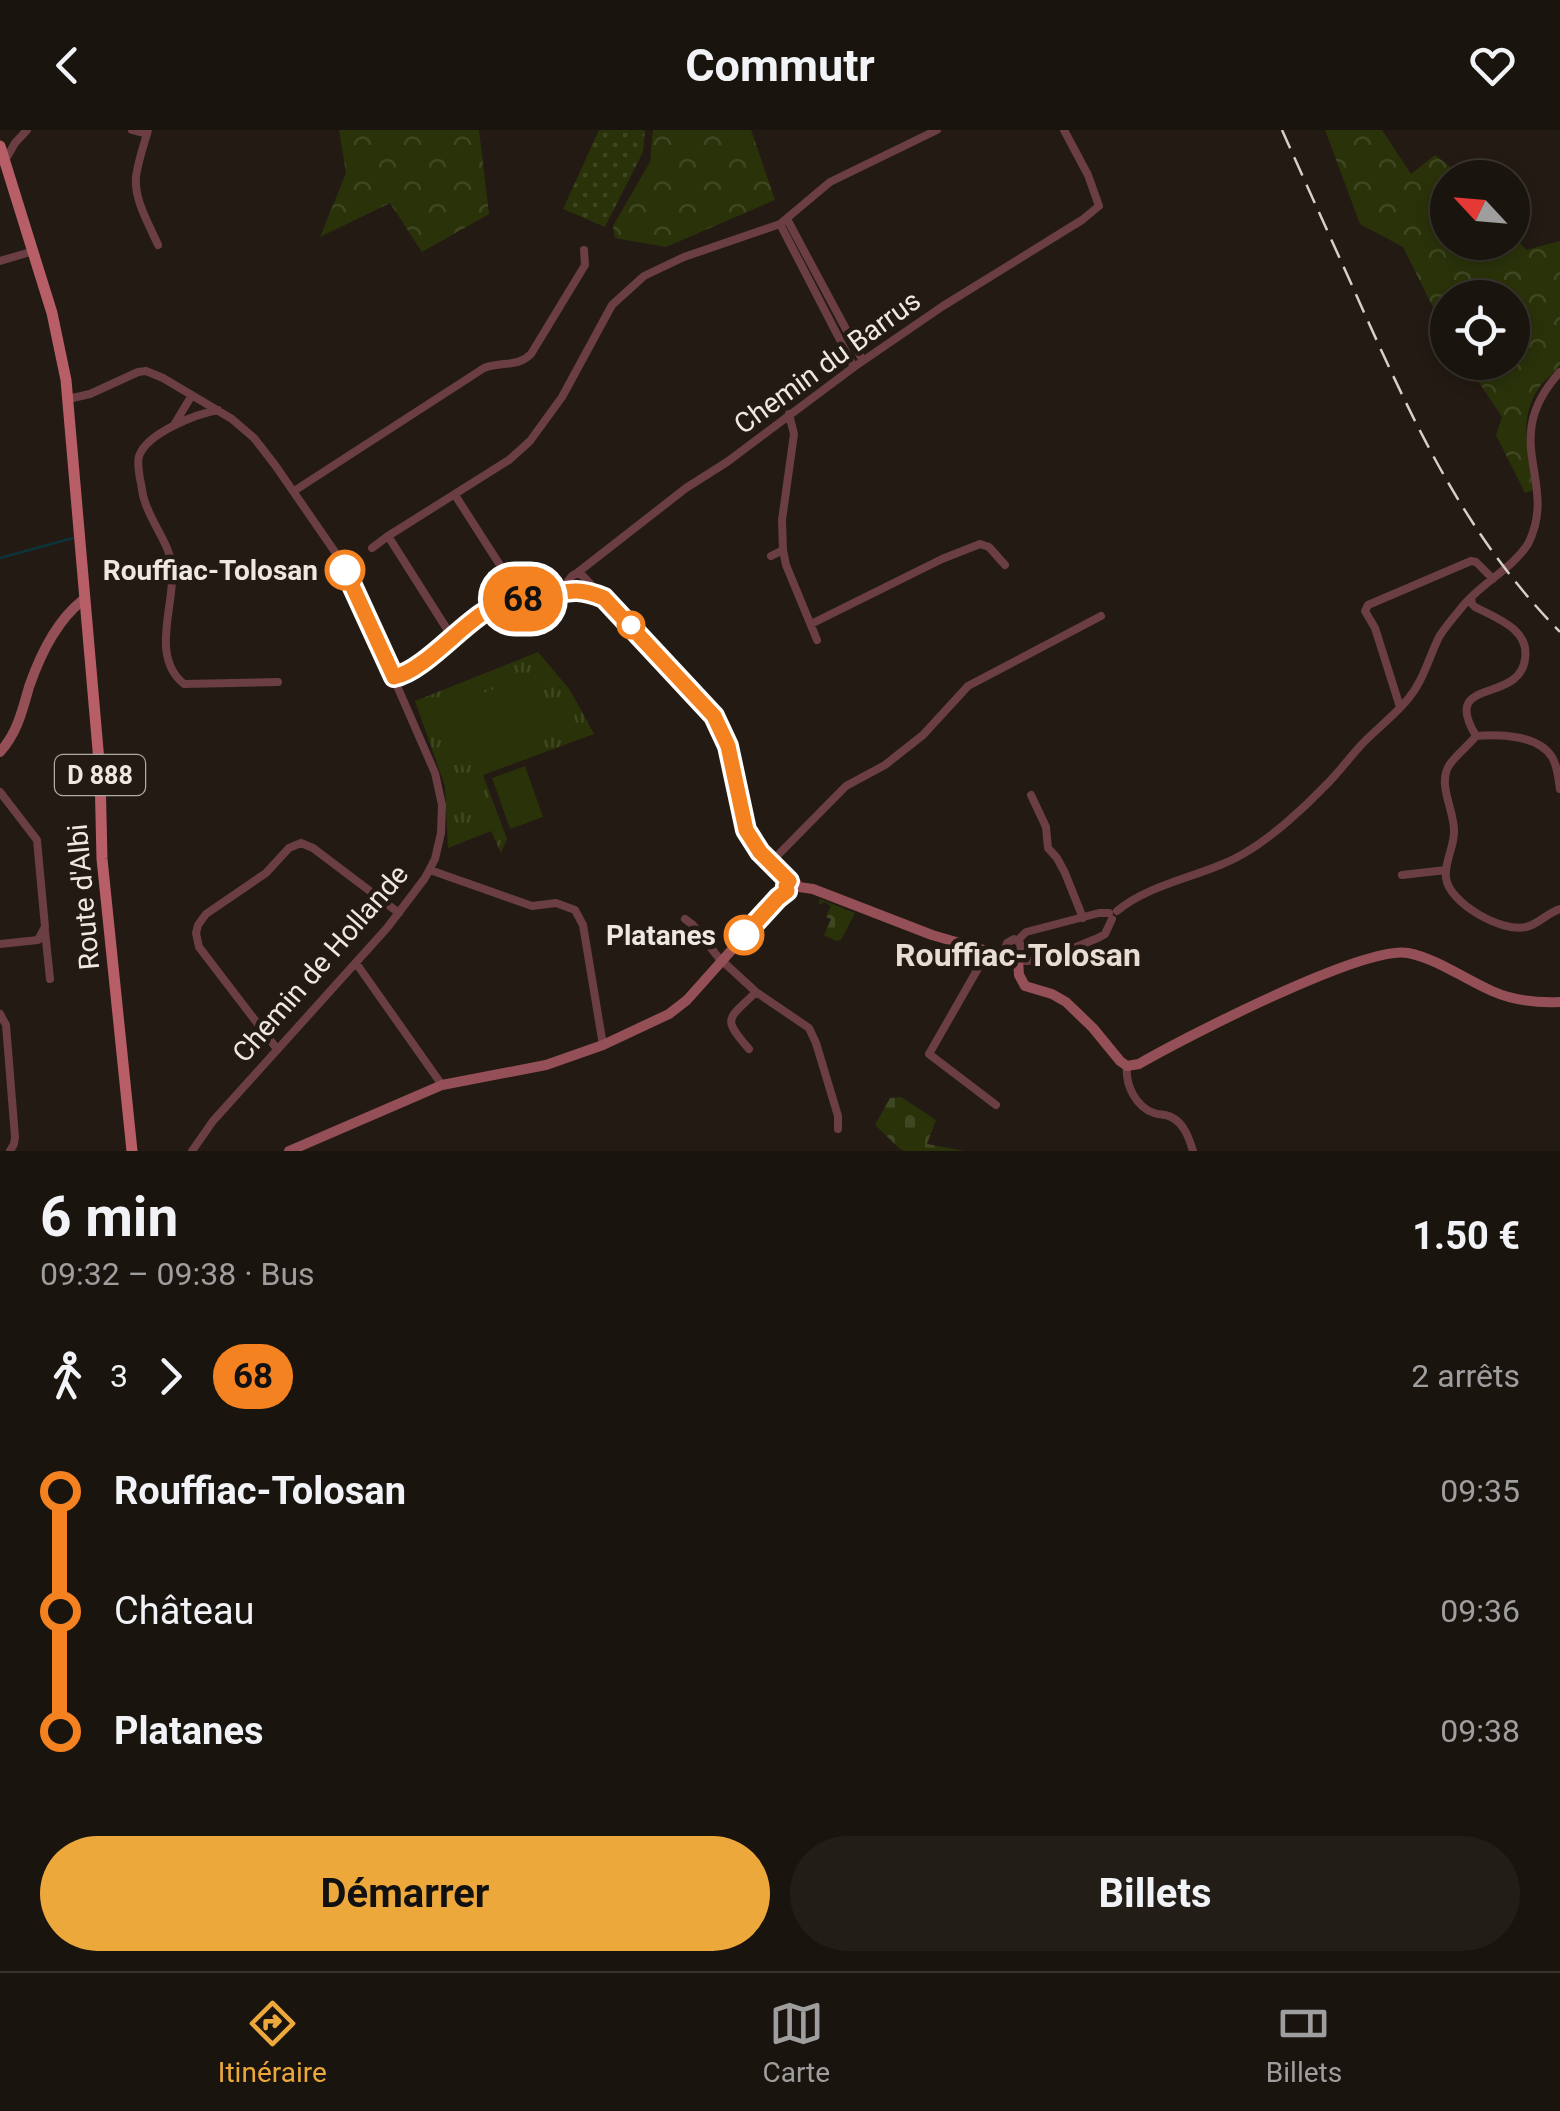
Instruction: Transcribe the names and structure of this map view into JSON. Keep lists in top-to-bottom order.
{
  "streets": {
    "main road": ["D 888", "Route d'Albi"],
    "street": ["Chemin du Barrus", "Chemin de Hollande"]
  },
  "crossings": [
    ["D 888", "Route d'Albi"],
    ["D 888", "Chemin de Hollande"],
    ["Route d'Albi", "Chemin de Hollande"]
  ],
  "districts": ["Rouffiac-Tolosan"],
  "places": ["Rouffiac-Tolosan", "Platanes"],
  "lines": ["bus line 68"],
  "north": "top left",
  "page": {
    "header": "Commutr",
    "on_map": "68",
    "heading": ["6 min", "09:32 – 09:38 · Bus", "1.50 €"],
    "legs": ["3", "68", "2 arrêts"],
    "list": [
      {
        "name": "Rouffiac-Tolosan",
        "value": "09:35"
      },
      {
        "name": "Château",
        "value": "09:36"
      },
      {
        "name": "Platanes",
        "value": "09:38"
      }
    ],
    "buttons": ["Démarrer", "Billets"],
    "tabs": ["Itinéraire", "Carte", "Billets"]
  }
}
